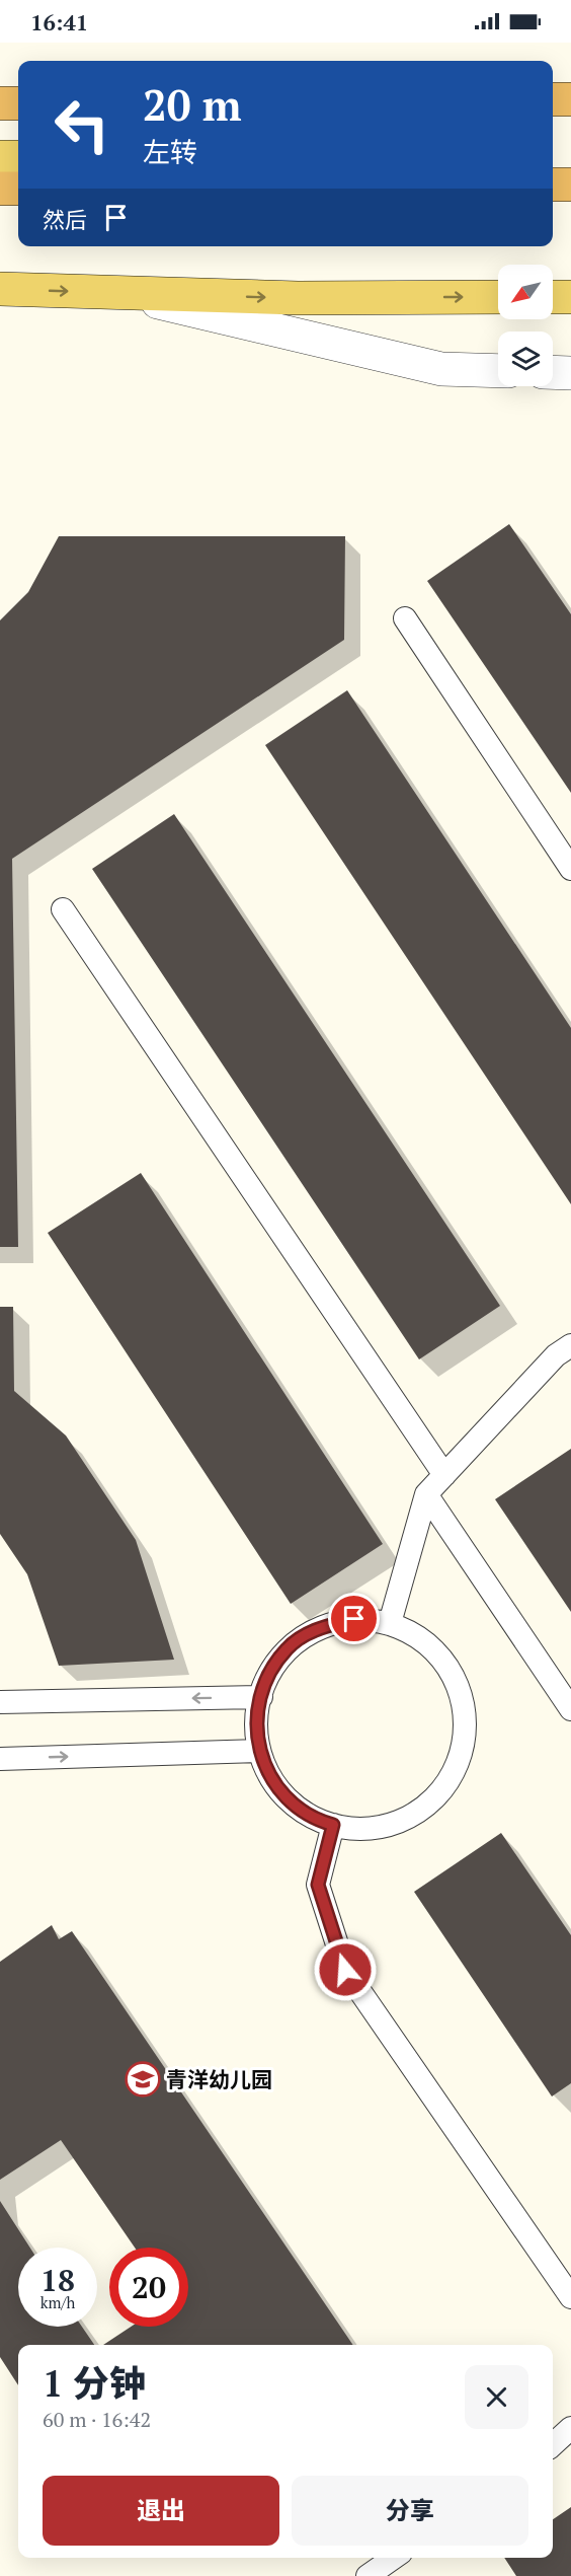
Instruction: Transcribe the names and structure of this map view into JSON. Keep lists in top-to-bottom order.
{
  "places": {
    "school or university": ["青洋幼儿园"]
  },
  "north": "bottom left",
  "page": {
    "status": "16:41",
    "turn": ["20 m", "左转"],
    "then": "然后",
    "speed": "18 km/h",
    "limit": "20",
    "heading": ["1 分钟", "60 m · 16:42"],
    "buttons": ["退出", "分享"]
  }
}
